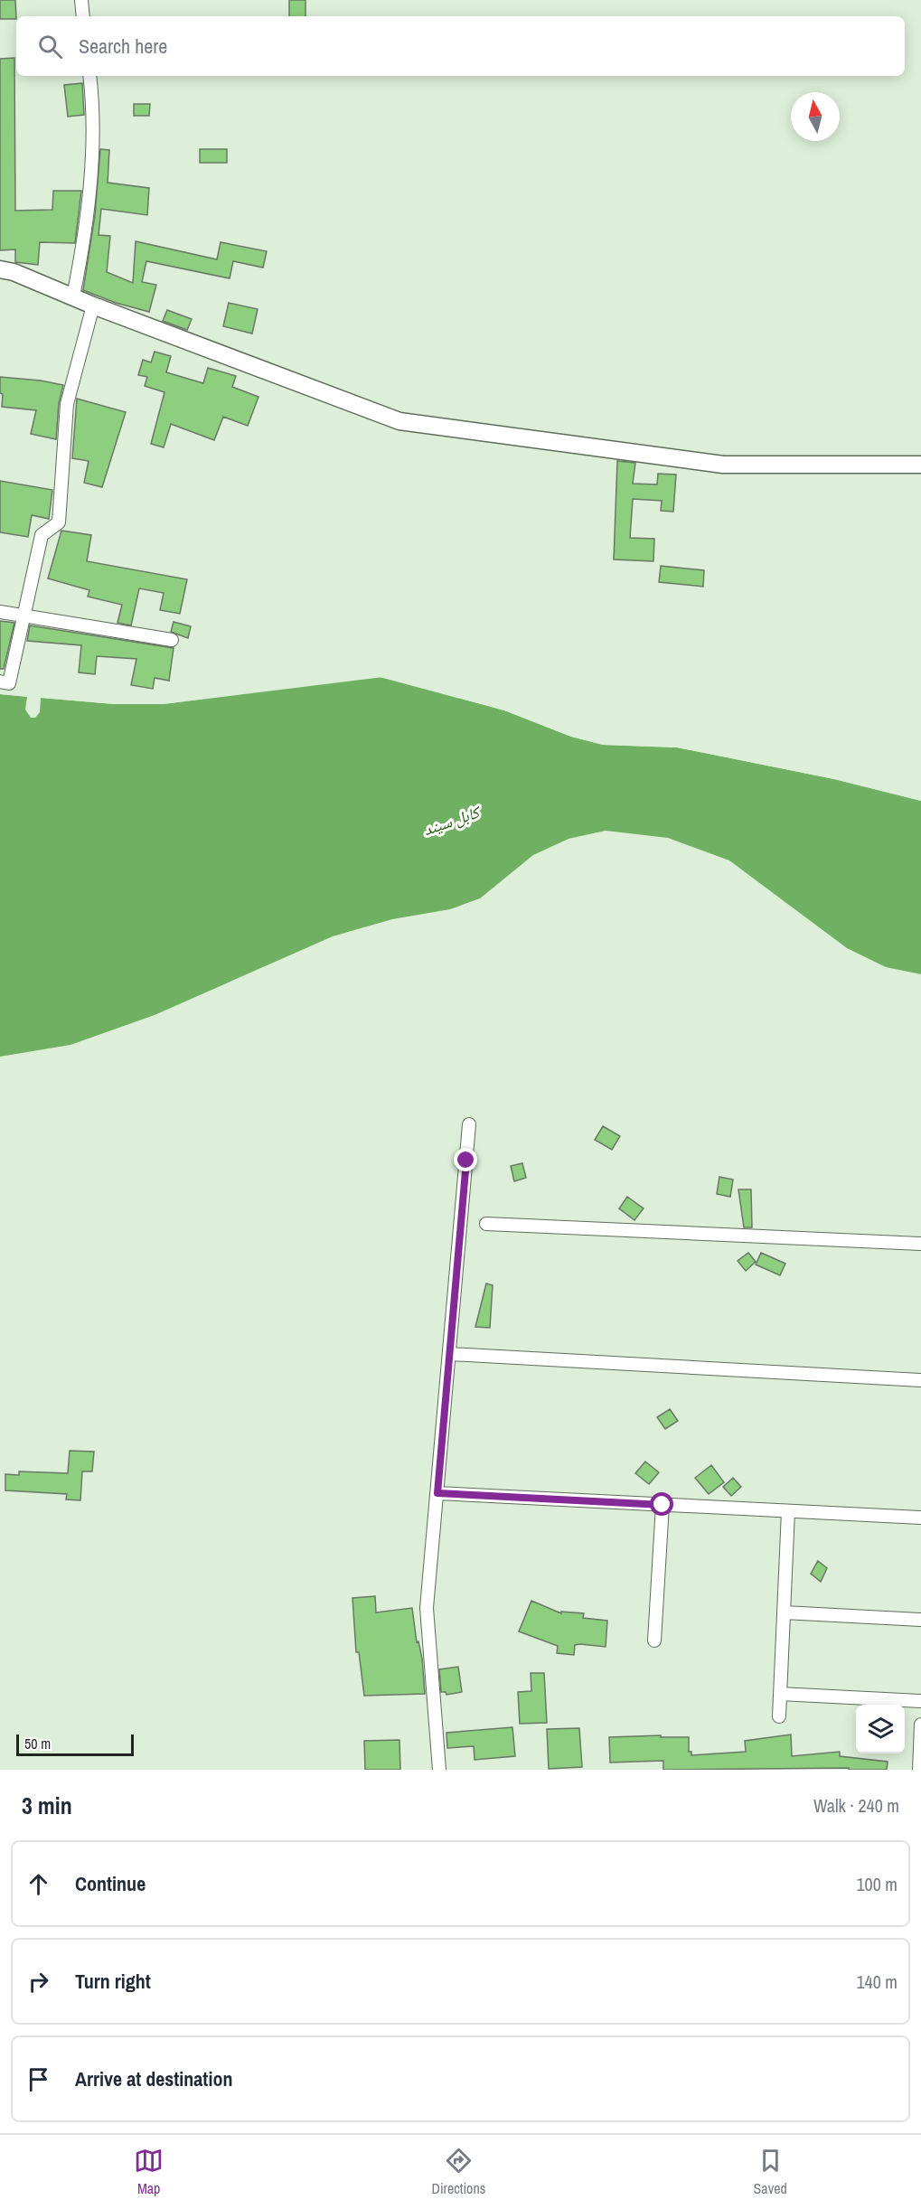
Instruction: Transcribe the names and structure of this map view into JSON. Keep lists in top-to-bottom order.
{
  "water": ["کابل سيند"],
  "scale_bar": "50 m",
  "north": "top",
  "page": {
    "search": "Search here",
    "scale": "50 m",
    "heading": ["3 min", "Walk · 240 m"],
    "list": [
      ["Continue", "100 m"],
      ["Turn right", "140 m"],
      "Arrive at destination"
    ],
    "nav": ["Map", "Directions", "Saved"]
  }
}
